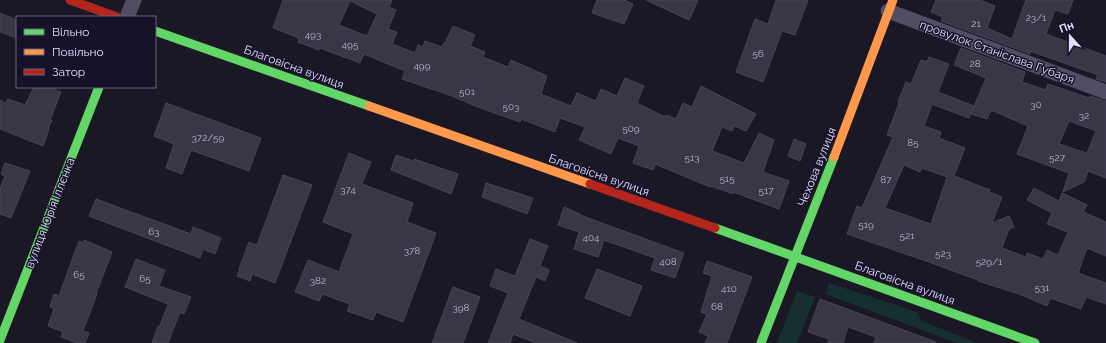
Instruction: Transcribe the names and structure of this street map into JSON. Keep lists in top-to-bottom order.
{
  "streets": {
    "main road": ["Благовісна вулиця", "Чехова вулиця", "вулиця Юрія Іллєнка"],
    "street": ["провулок Станіслава Губаря"]
  },
  "crossings": [
    ["провулок Станіслава Губаря", "Чехова вулиця"],
    ["Благовісна вулиця", "Чехова вулиця"]
  ],
  "house_numbers": [
    "23/1",
    "21",
    "493",
    "495",
    "56",
    "28",
    "499",
    "501",
    "30",
    "503",
    "32",
    "509",
    "372/59",
    "85",
    "513",
    "527",
    "515",
    "87",
    "374",
    "517",
    "519",
    "63",
    "521",
    "404",
    "378",
    "523",
    "408",
    "529/1",
    "65",
    "65",
    "382",
    "531",
    "410",
    "68",
    "398"
  ],
  "legend": ["Вільно", "Повільно", "Затор"],
  "north": "top"
}
